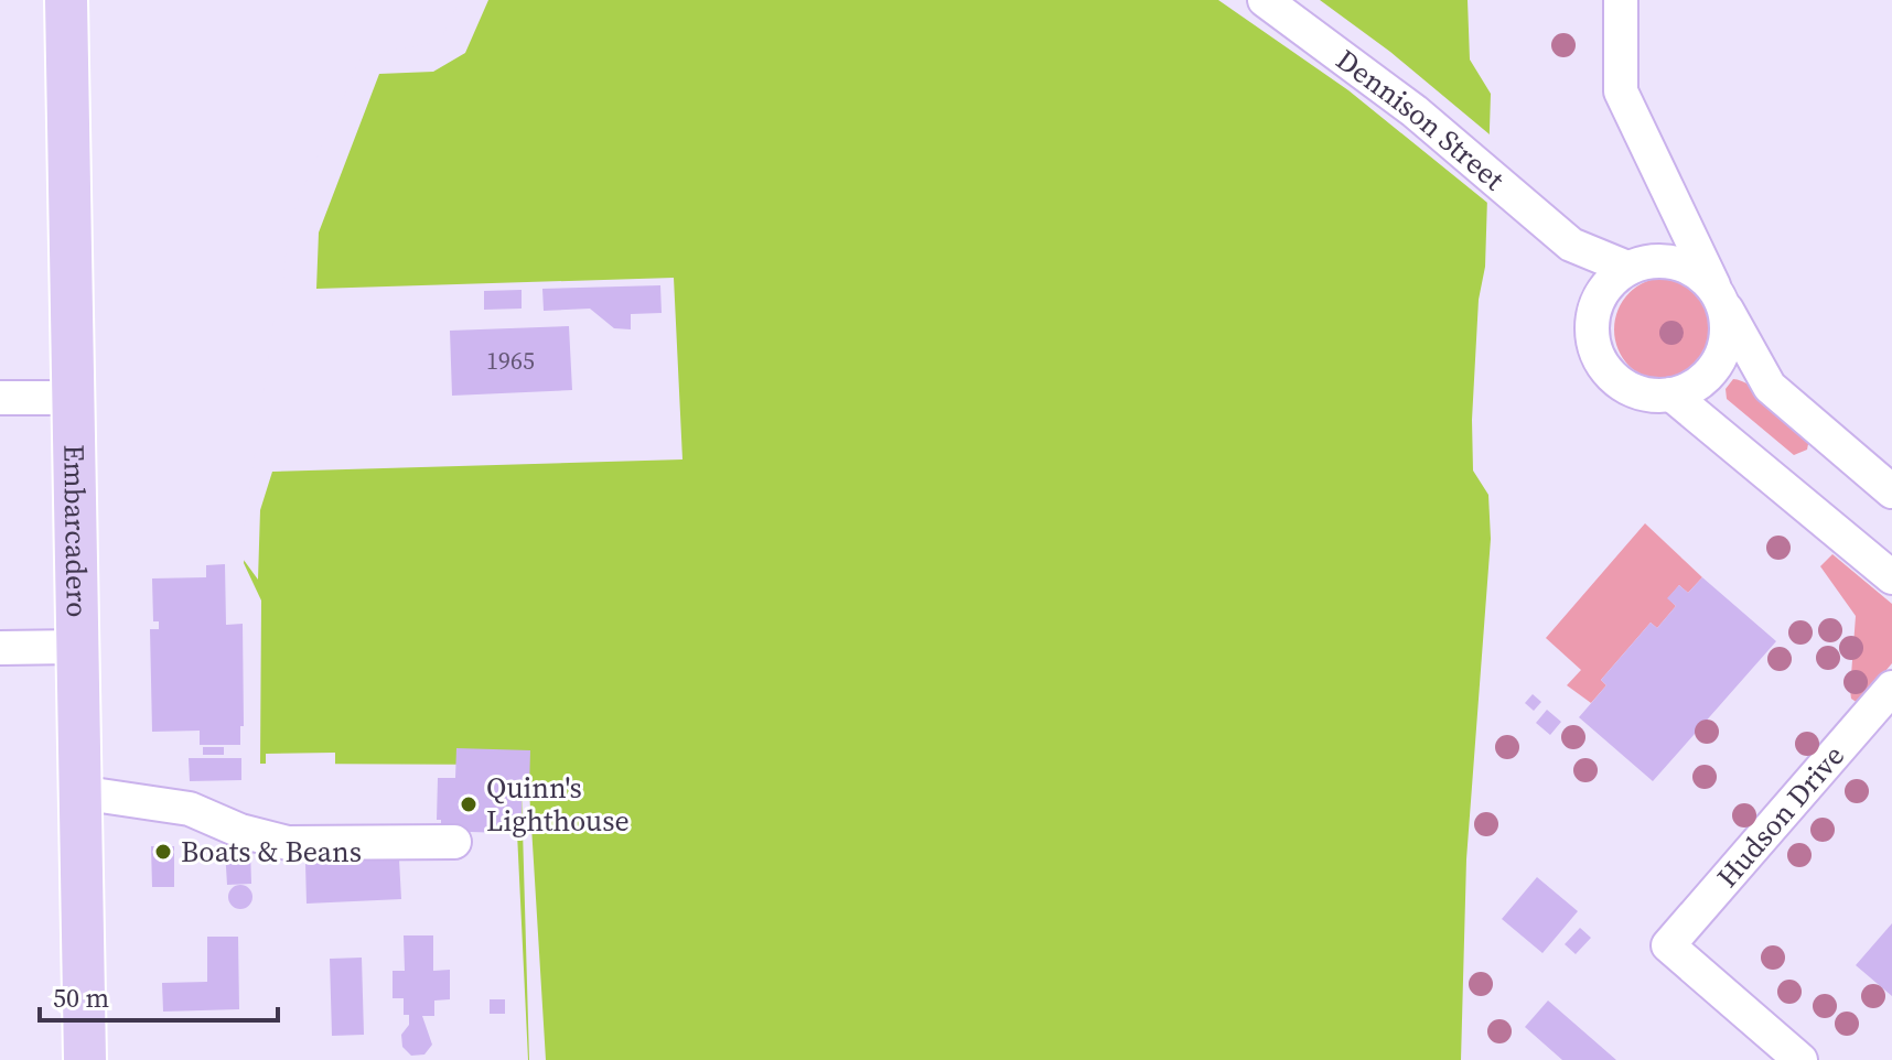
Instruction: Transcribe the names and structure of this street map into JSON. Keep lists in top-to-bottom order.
{
  "streets": {
    "main road": ["Embarcadero"],
    "street": ["Dennison Street", "Hudson Drive"]
  },
  "places": ["Quinn's Lighthouse", "Boats & Beans"],
  "house_numbers": ["1965"],
  "scale_bar": "50 m"
}
